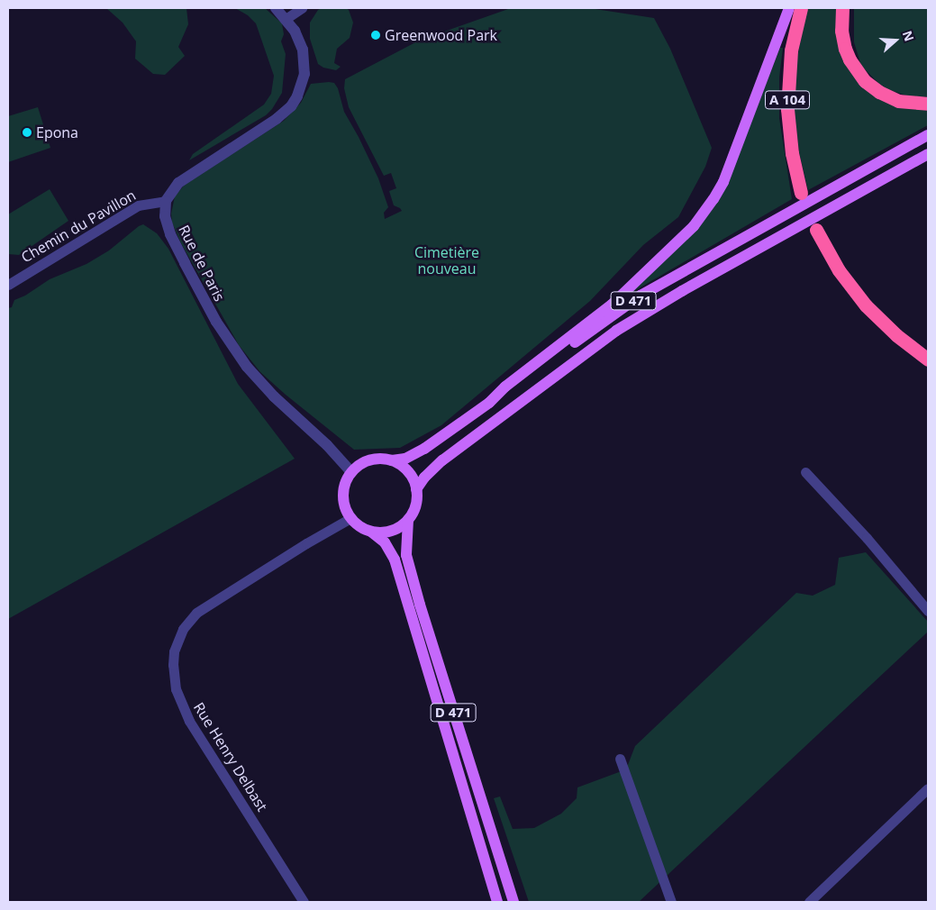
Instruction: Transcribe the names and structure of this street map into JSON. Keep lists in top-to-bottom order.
{
  "streets": {
    "highway": ["A 104"],
    "main road": ["D 471"],
    "street": ["Chemin du Pavillon", "Rue de Paris", "Rue Henry Delbast"]
  },
  "crossings": [
    ["Chemin du Pavillon", "Rue de Paris"],
    ["Rue de Paris", "D 471"],
    ["Rue de Paris", "Rue Henry Delbast"],
    ["D 471", "Rue Henry Delbast"]
  ],
  "parks": ["Cimetière nouveau"],
  "places": ["Greenwood Park", "Epona"],
  "north": "right"
}
